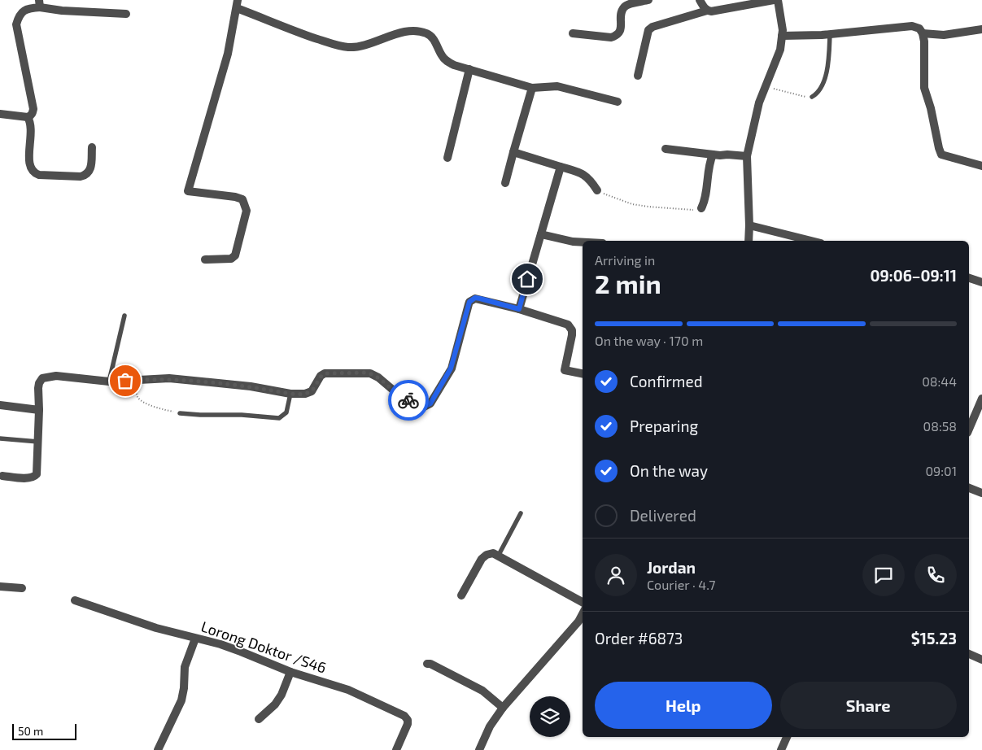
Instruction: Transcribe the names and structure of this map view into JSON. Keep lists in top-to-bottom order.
{
  "streets": {
    "street": ["Lorong Doktor /S46"]
  },
  "scale_bar": "50 m",
  "page": {
    "heading": ["2 min", "Arriving in", "09:06–09:11"],
    "panel": [
      "Jordan",
      "Courier · 4.7",
      "Order #6873",
      "$15.23"
    ],
    "bar": "On the way · 170 m",
    "list": [
      ["Confirmed", "08:44"],
      ["Preparing", "08:58"],
      ["On the way", "09:01"],
      "Delivered"
    ],
    "buttons": ["Help", "Share"],
    "scale": "50 m"
  }
}
